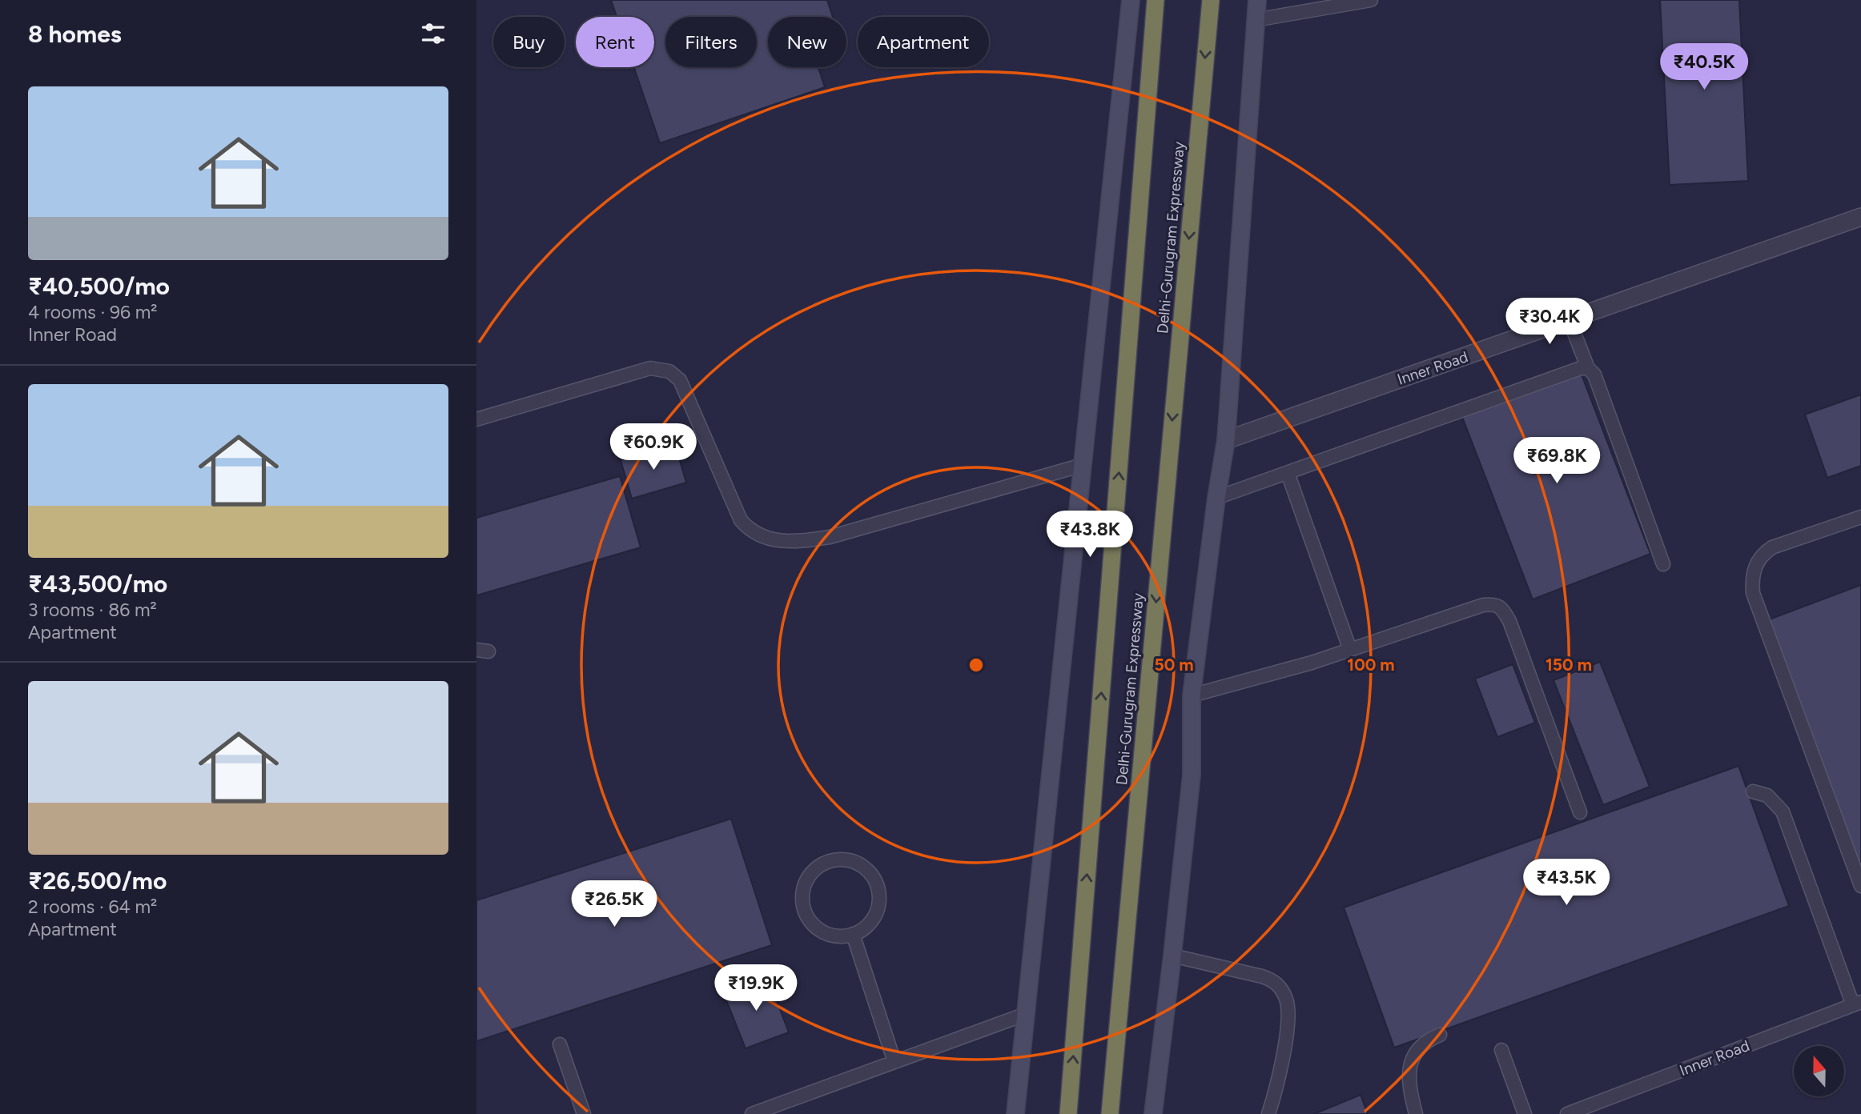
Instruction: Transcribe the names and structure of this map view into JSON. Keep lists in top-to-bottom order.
{
  "streets": {
    "highway": ["Delhi-Gurugram Expressway"],
    "street": ["Inner Road"]
  },
  "north": "top",
  "page": {
    "heading": "8 homes",
    "chip": [
      "Buy",
      "Rent",
      "Filters",
      "New",
      "Apartment"
    ],
    "price": [
      "₹40.5K",
      "₹30.4K",
      "₹60.9K",
      "₹69.8K",
      "₹43.8K",
      "₹43.5K",
      "₹26.5K",
      "₹19.9K"
    ],
    "list": [
      {
        "name": "₹40,500/mo",
        "note": "4 rooms · 96 m² · Inner Road"
      },
      {
        "name": "₹43,500/mo",
        "note": "3 rooms · 86 m² · Apartment"
      },
      {
        "name": "₹26,500/mo",
        "note": "2 rooms · 64 m² · Apartment"
      }
    ]
  },
  "rings": ["50 m", "100 m", "150 m"]
}
